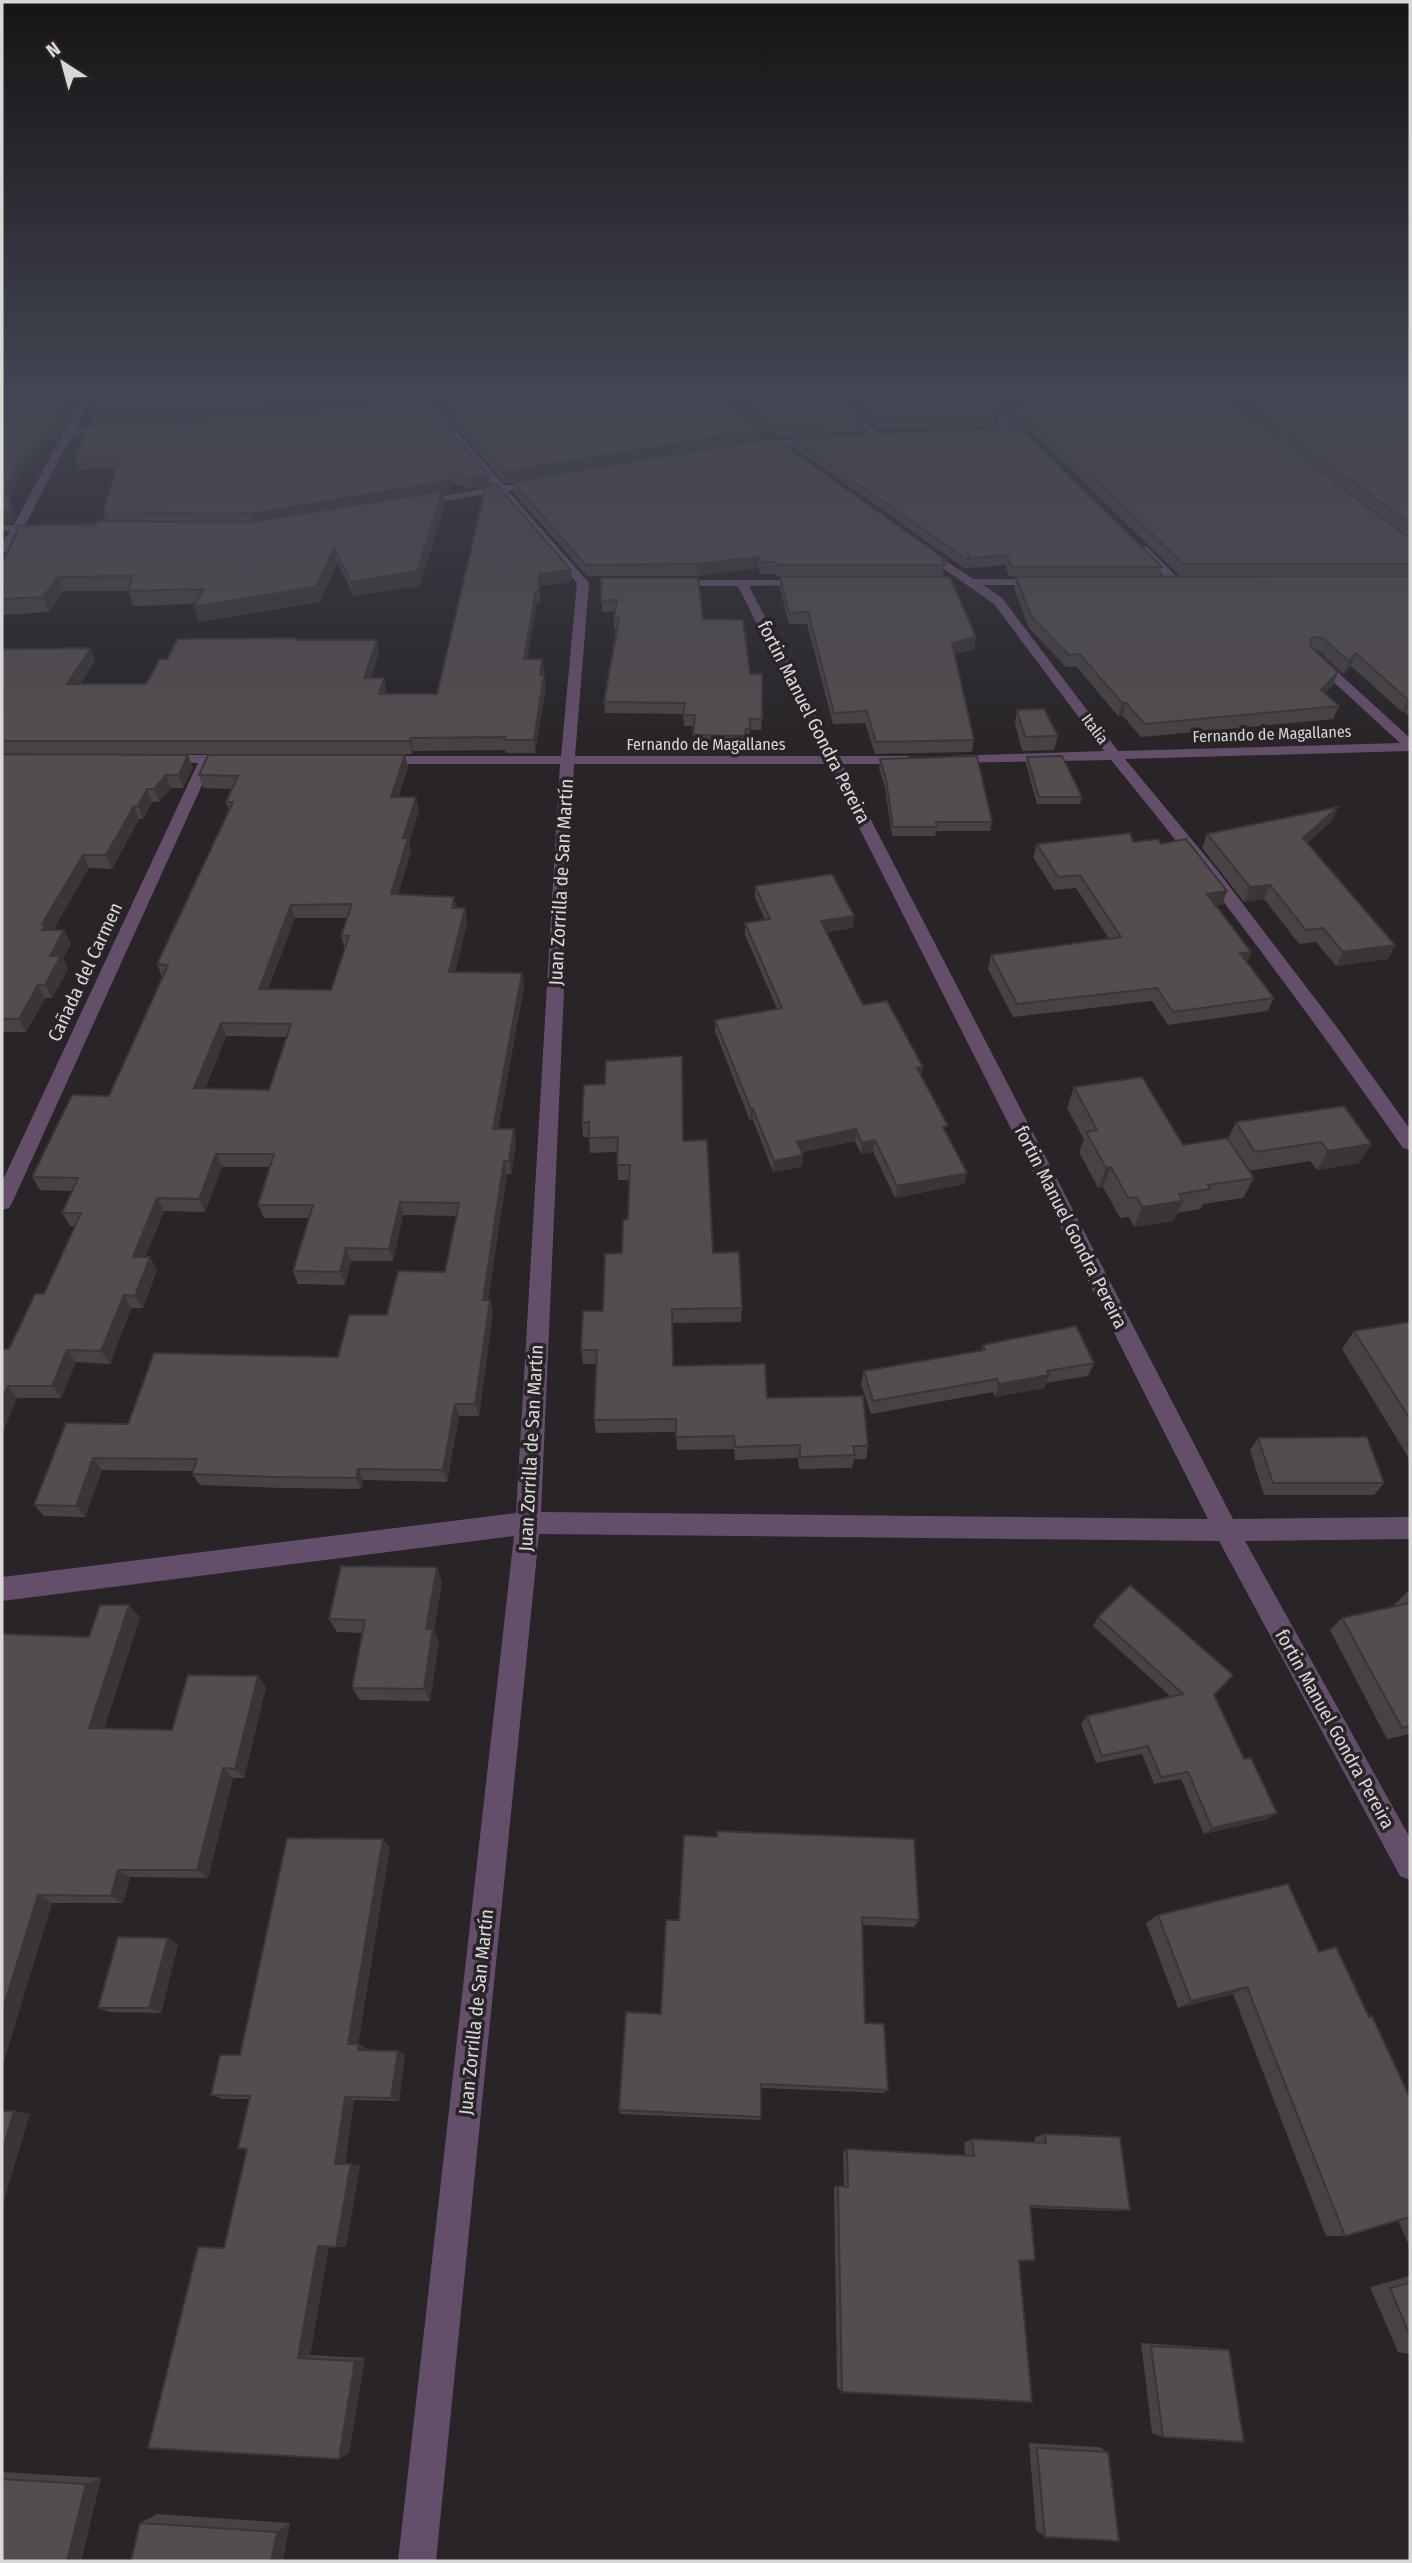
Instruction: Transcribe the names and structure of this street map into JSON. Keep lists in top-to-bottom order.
{
  "streets": {
    "street": [
      "fortin Manuel Gondra Pereira",
      "Italia",
      "Fernando de Magallanes",
      "Juan Zorrilla de San Martín",
      "Cañada del Carmen"
    ]
  },
  "crossings": [
    ["fortin Manuel Gondra Pereira", "Fernando de Magallanes"],
    ["Italia", "Fernando de Magallanes"],
    ["Fernando de Magallanes", "Juan Zorrilla de San Martín"]
  ],
  "north": "top left"
}
